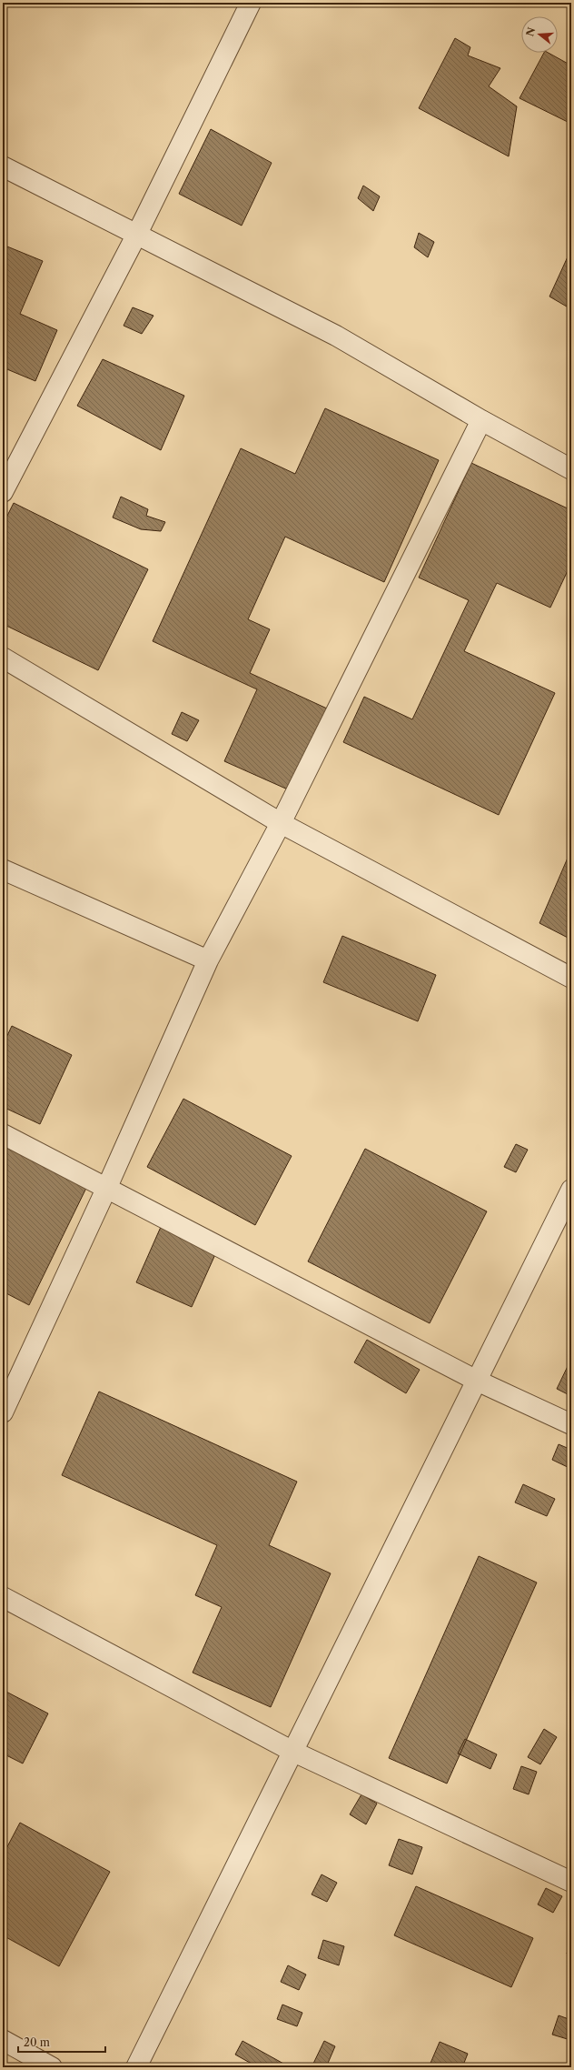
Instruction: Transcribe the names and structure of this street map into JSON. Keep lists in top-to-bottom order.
{
  "scale_bar": "20 m",
  "north": "left"
}
